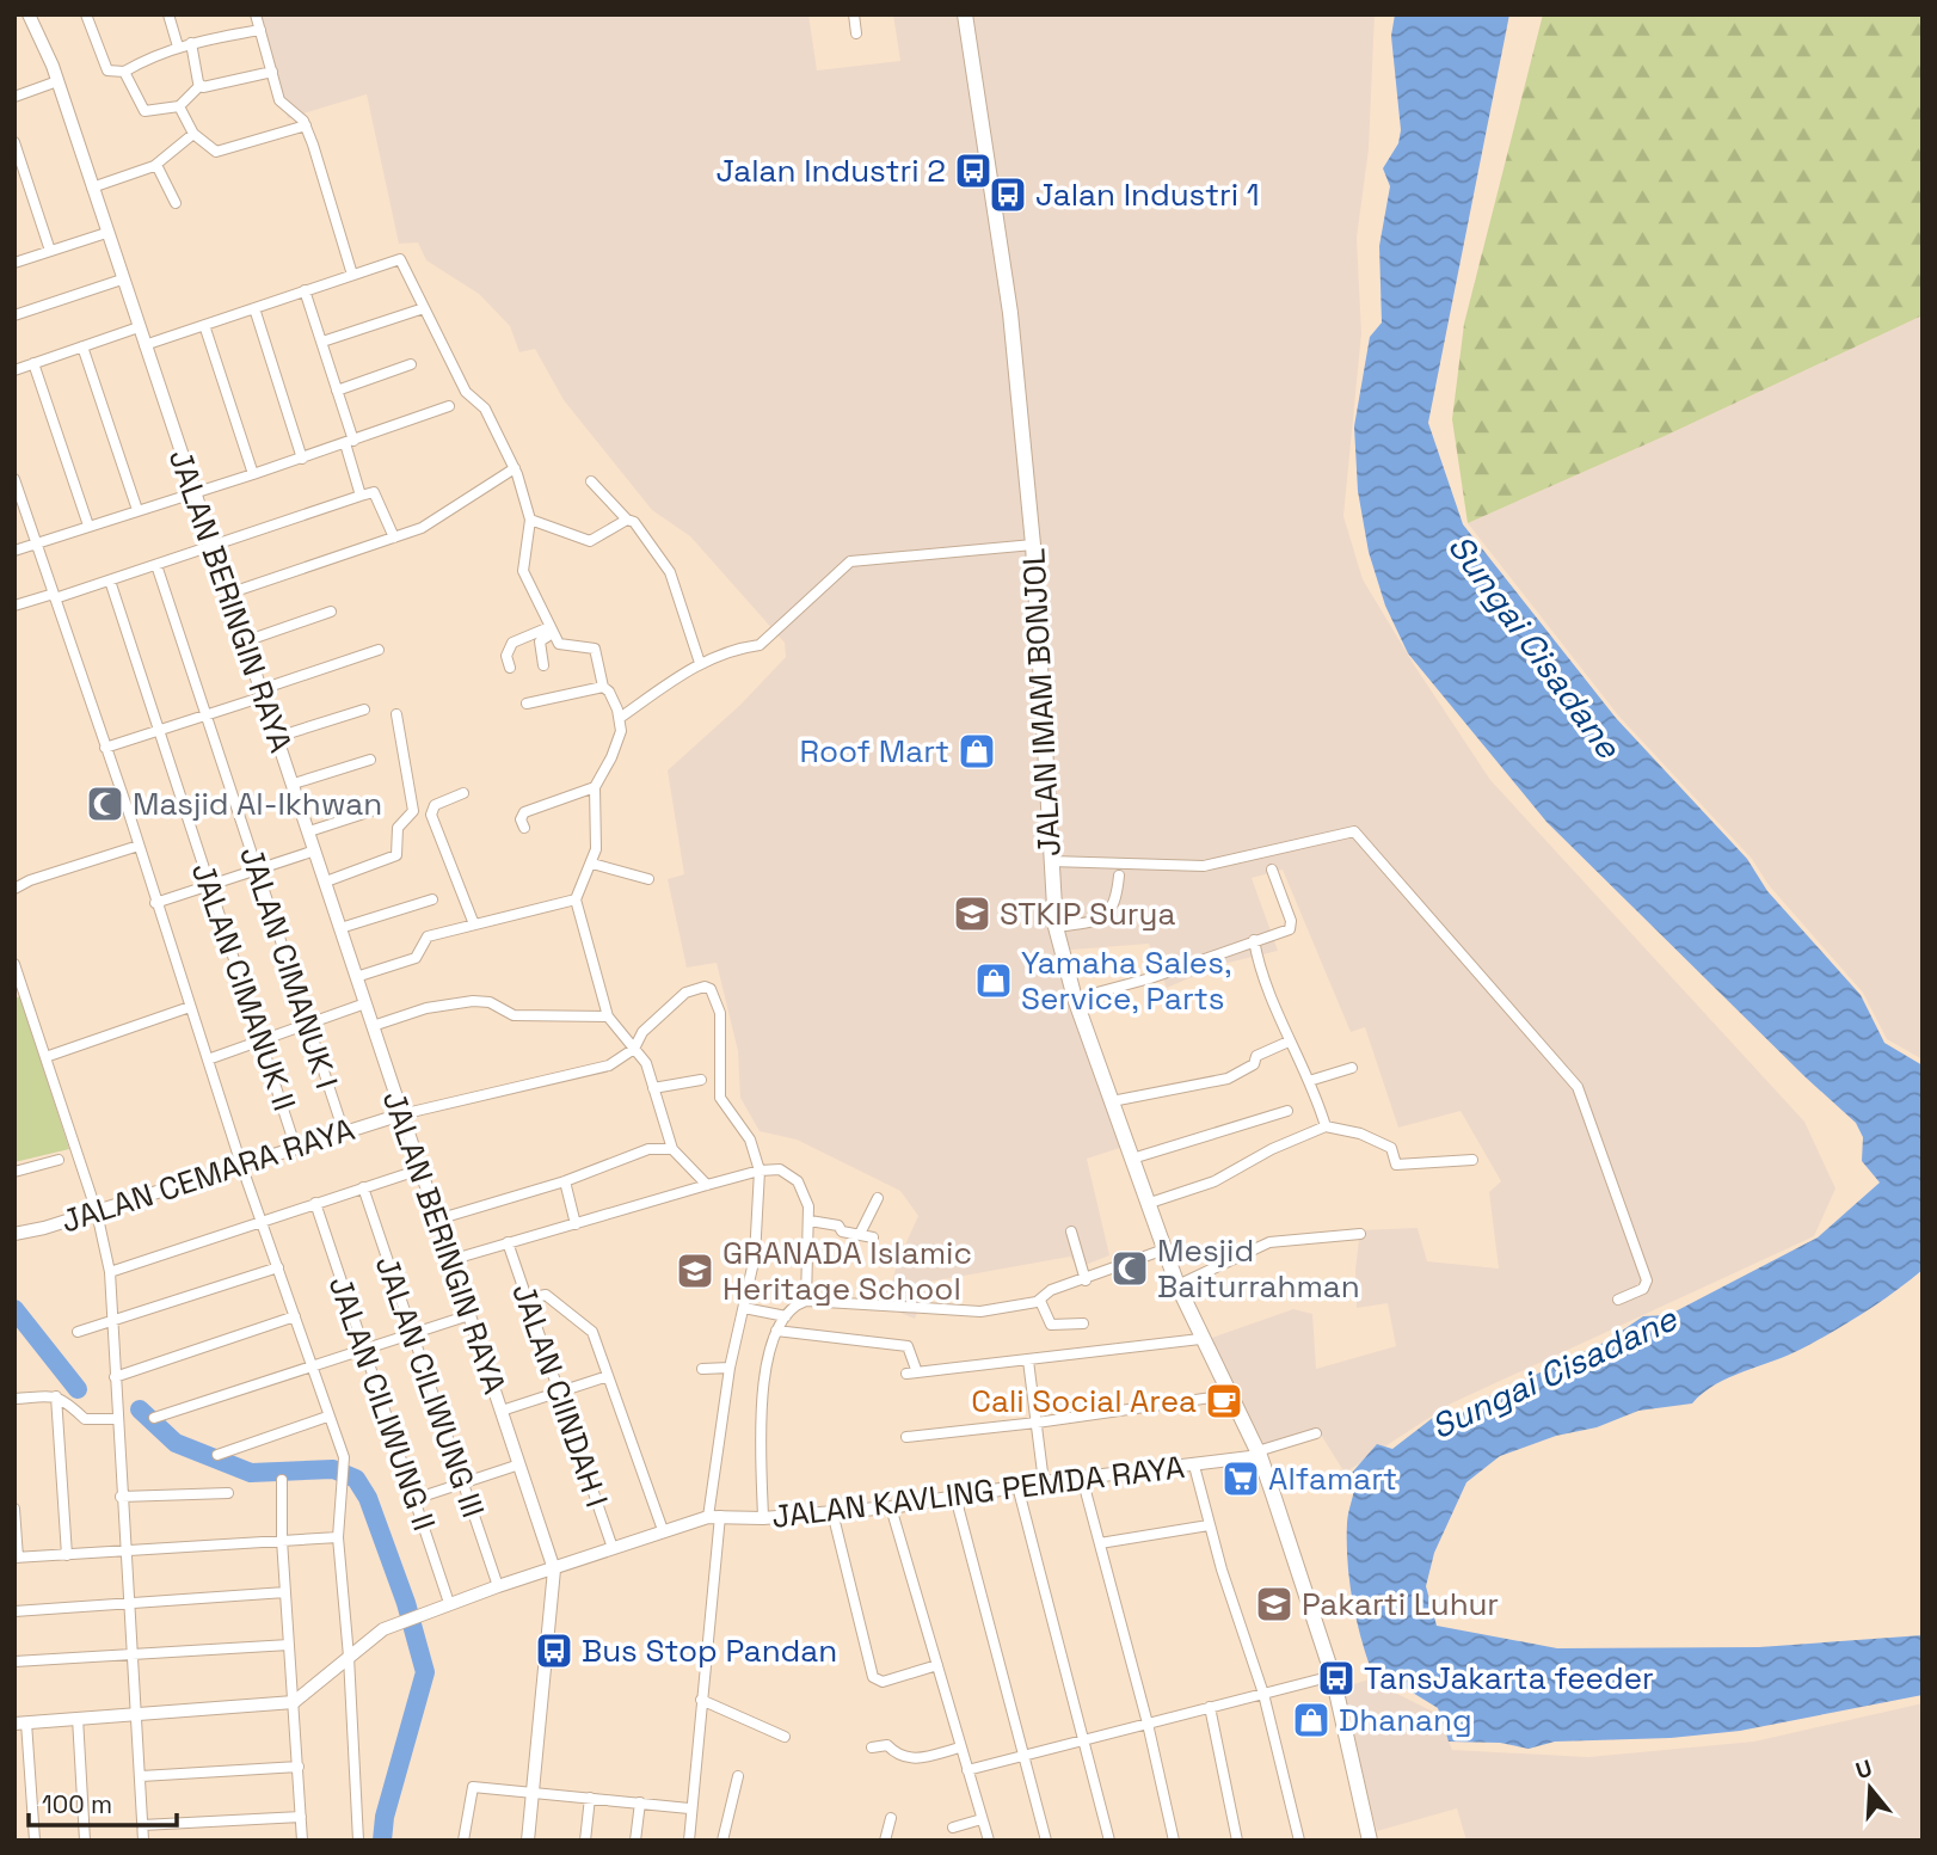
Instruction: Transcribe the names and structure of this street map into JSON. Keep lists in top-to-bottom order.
{
  "streets": {
    "main road": ["JALAN IMAM BONJOL"],
    "street": [
      "JALAN BERINGIN RAYA",
      "JALAN CIMANUK I",
      "JALAN CIMANUK II",
      "JALAN CEMARA RAYA",
      "JALAN CILIWUNG III",
      "JALAN CIINDAH I",
      "JALAN CILIWUNG II",
      "JALAN KAVLING PEMDA RAYA"
    ]
  },
  "crossings": [
    ["JALAN BERINGIN RAYA", "JALAN CEMARA RAYA"],
    ["JALAN BERINGIN RAYA", "JALAN KAVLING PEMDA RAYA"],
    ["JALAN IMAM BONJOL", "JALAN KAVLING PEMDA RAYA"],
    ["JALAN CIMANUK I", "JALAN CEMARA RAYA"],
    ["JALAN CIMANUK II", "JALAN CEMARA RAYA"],
    ["JALAN CILIWUNG III", "JALAN KAVLING PEMDA RAYA"],
    ["JALAN CIINDAH I", "JALAN KAVLING PEMDA RAYA"],
    ["JALAN CILIWUNG II", "JALAN KAVLING PEMDA RAYA"]
  ],
  "water": ["Sungai Cisadane"],
  "places": {
    "bus stop": [
      "Jalan Industri 2",
      "Jalan Industri 1",
      "Bus Stop Pandan",
      "TansJakarta feeder"
    ],
    "shop": ["Roof Mart", "Yamaha Sales, Service, Parts", "Dhanang"],
    "mosque": ["Masjid Al-Ikhwan", "Mesjid Baiturrahman"],
    "school or university": ["STKIP Surya", "GRANADA Islamic Heritage School", "Pakarti Luhur"],
    "cafe": ["Cali Social Area"],
    "supermarket": ["Alfamart"]
  },
  "scale_bar": "100 m",
  "north": "top"
}
